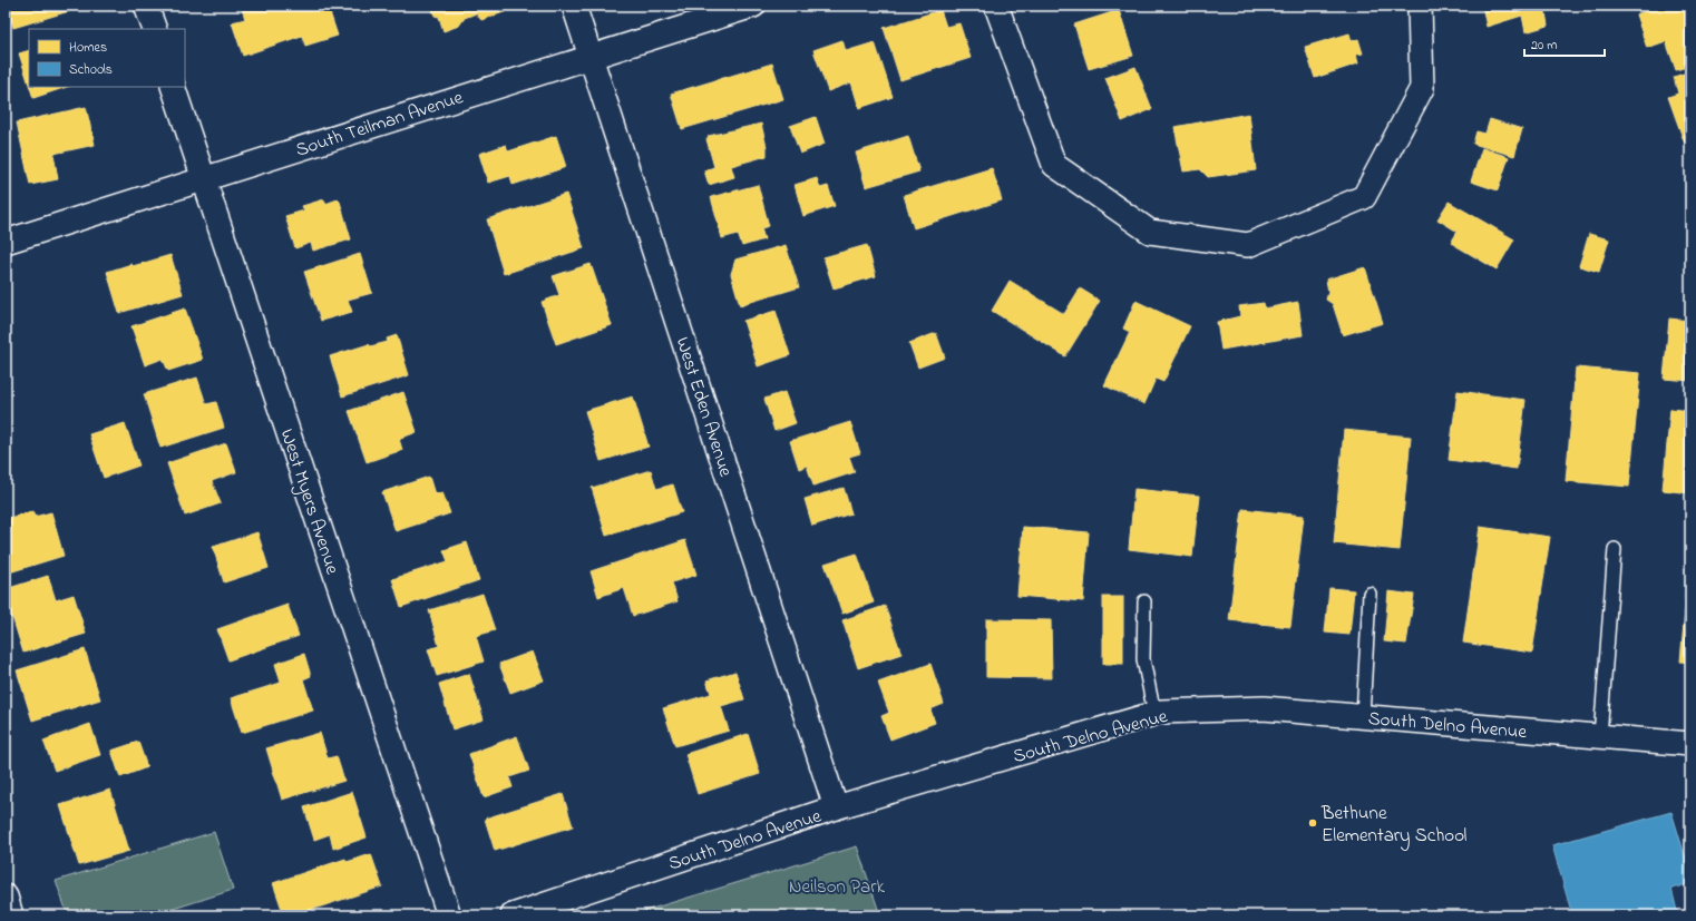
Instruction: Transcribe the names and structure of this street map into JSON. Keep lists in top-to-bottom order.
{
  "streets": {
    "street": [
      "South Teilman Avenue",
      "West Eden Avenue",
      "West Myers Avenue",
      "South Delno Avenue"
    ]
  },
  "crossings": [
    ["South Teilman Avenue", "West Eden Avenue"],
    ["South Teilman Avenue", "West Myers Avenue"],
    ["West Eden Avenue", "South Delno Avenue"]
  ],
  "parks": ["Neilson Park"],
  "places": ["Bethune Elementary School"],
  "legend": ["Homes", "Schools"],
  "scale_bar": "20 m"
}
